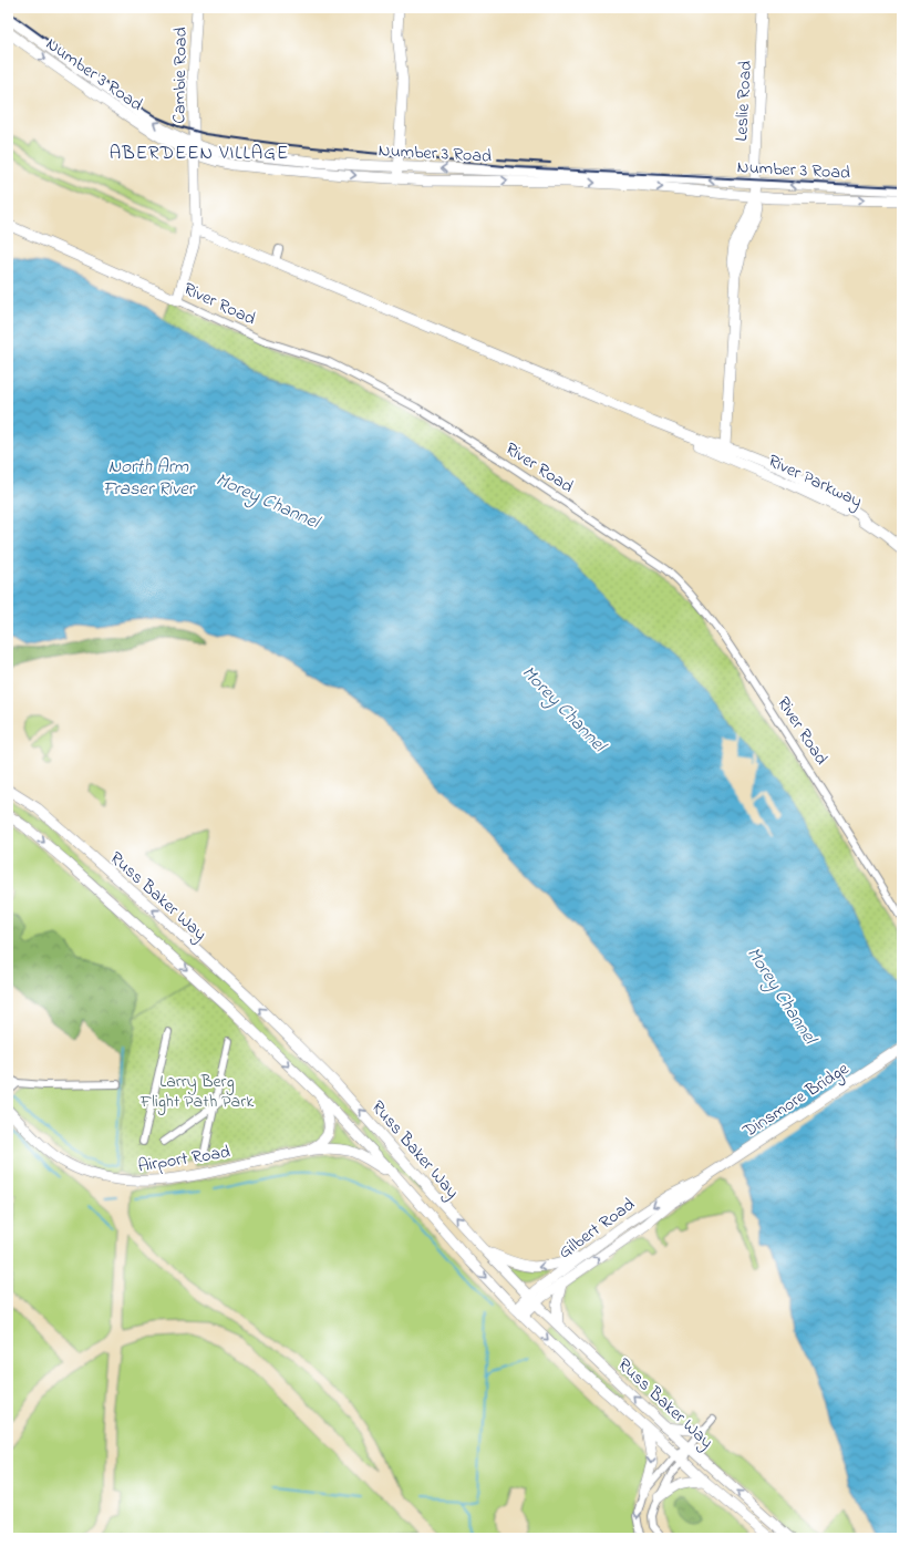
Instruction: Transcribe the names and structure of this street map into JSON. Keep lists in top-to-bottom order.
{
  "streets": {
    "main road": [
      "Number 3 Road",
      "Cambie Road",
      "Leslie Road",
      "River Road",
      "River Parkway",
      "Russ Baker Way",
      "Dinsmore Bridge",
      "Airport Road",
      "Gilbert Road"
    ]
  },
  "crossings": [
    ["Number 3 Road", "Cambie Road"],
    ["Number 3 Road", "Leslie Road"],
    ["Cambie Road", "River Road"],
    ["Leslie Road", "River Parkway"],
    ["Russ Baker Way", "Airport Road"],
    ["Russ Baker Way", "Gilbert Road"],
    ["Dinsmore Bridge", "Gilbert Road"]
  ],
  "districts": ["ABERDEEN VILLAGE"],
  "water": ["North Arm Fraser River", "Morey Channel"],
  "parks": ["Larry Berg Flight Path Park"]
}
